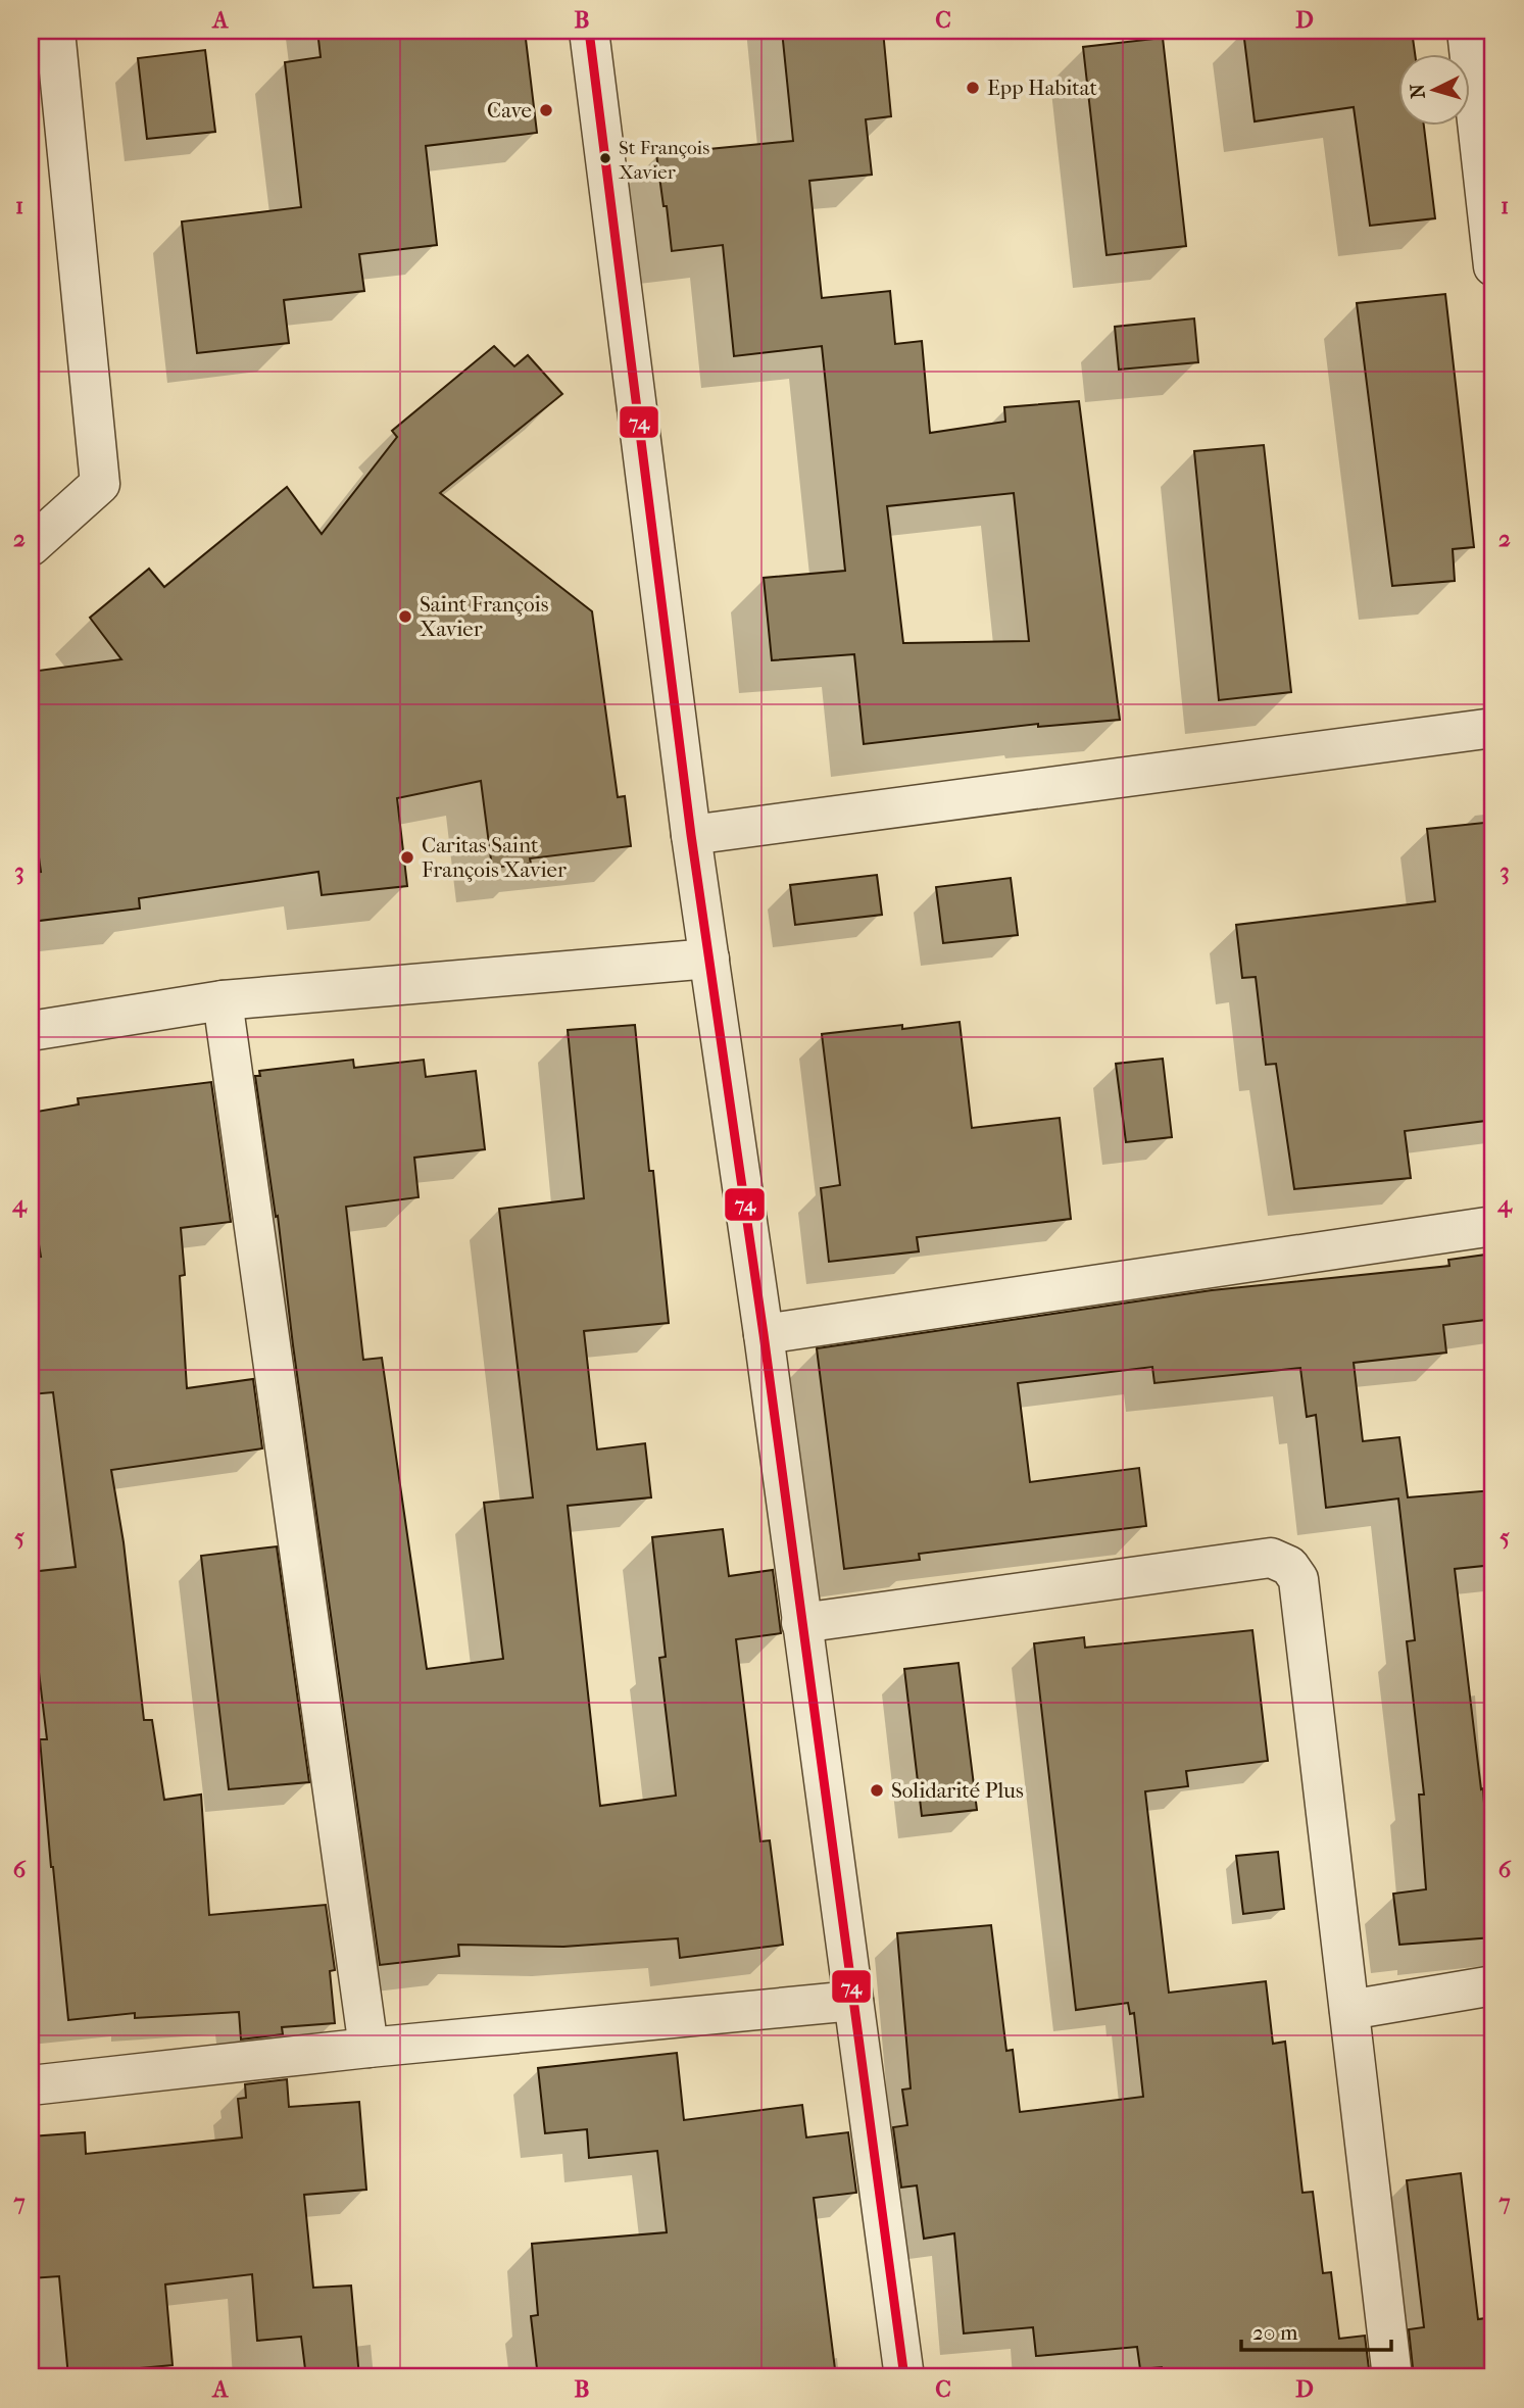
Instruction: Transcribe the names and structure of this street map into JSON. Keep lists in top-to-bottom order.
{
  "places": [
    "Epp Habitat",
    "Cave",
    "St François Xavier",
    "Saint François Xavier",
    "Caritas Saint François Xavier",
    "Solidarité Plus"
  ],
  "lines": ["transit line 74"],
  "scale_bar": "20 m",
  "north": "left",
  "grid": {
    "columns": [
      "A",
      "B",
      "C",
      "D"
    ],
    "rows": [
      "1",
      "2",
      "3",
      "4",
      "5",
      "6",
      "7"
    ]
  }
}
